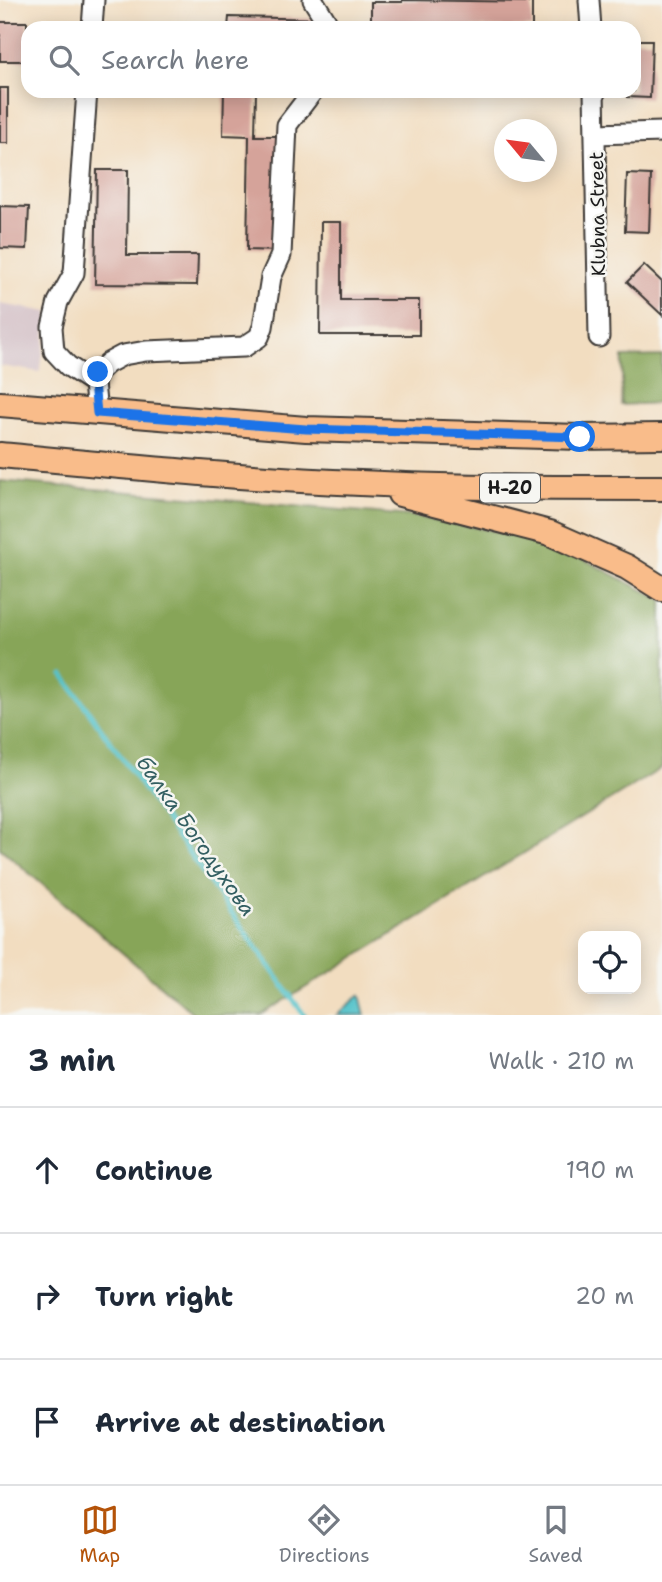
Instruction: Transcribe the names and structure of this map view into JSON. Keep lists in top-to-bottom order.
{
  "streets": {
    "main road": ["Н-20"],
    "street": ["Klubna Street"]
  },
  "water": ["балка Богодухова"],
  "north": "top left",
  "page": {
    "search": "Search here",
    "heading": ["3 min", "Walk · 210 m"],
    "list": [
      ["Continue", "190 m"],
      ["Turn right", "20 m"],
      "Arrive at destination"
    ],
    "nav": ["Map", "Directions", "Saved"]
  }
}
